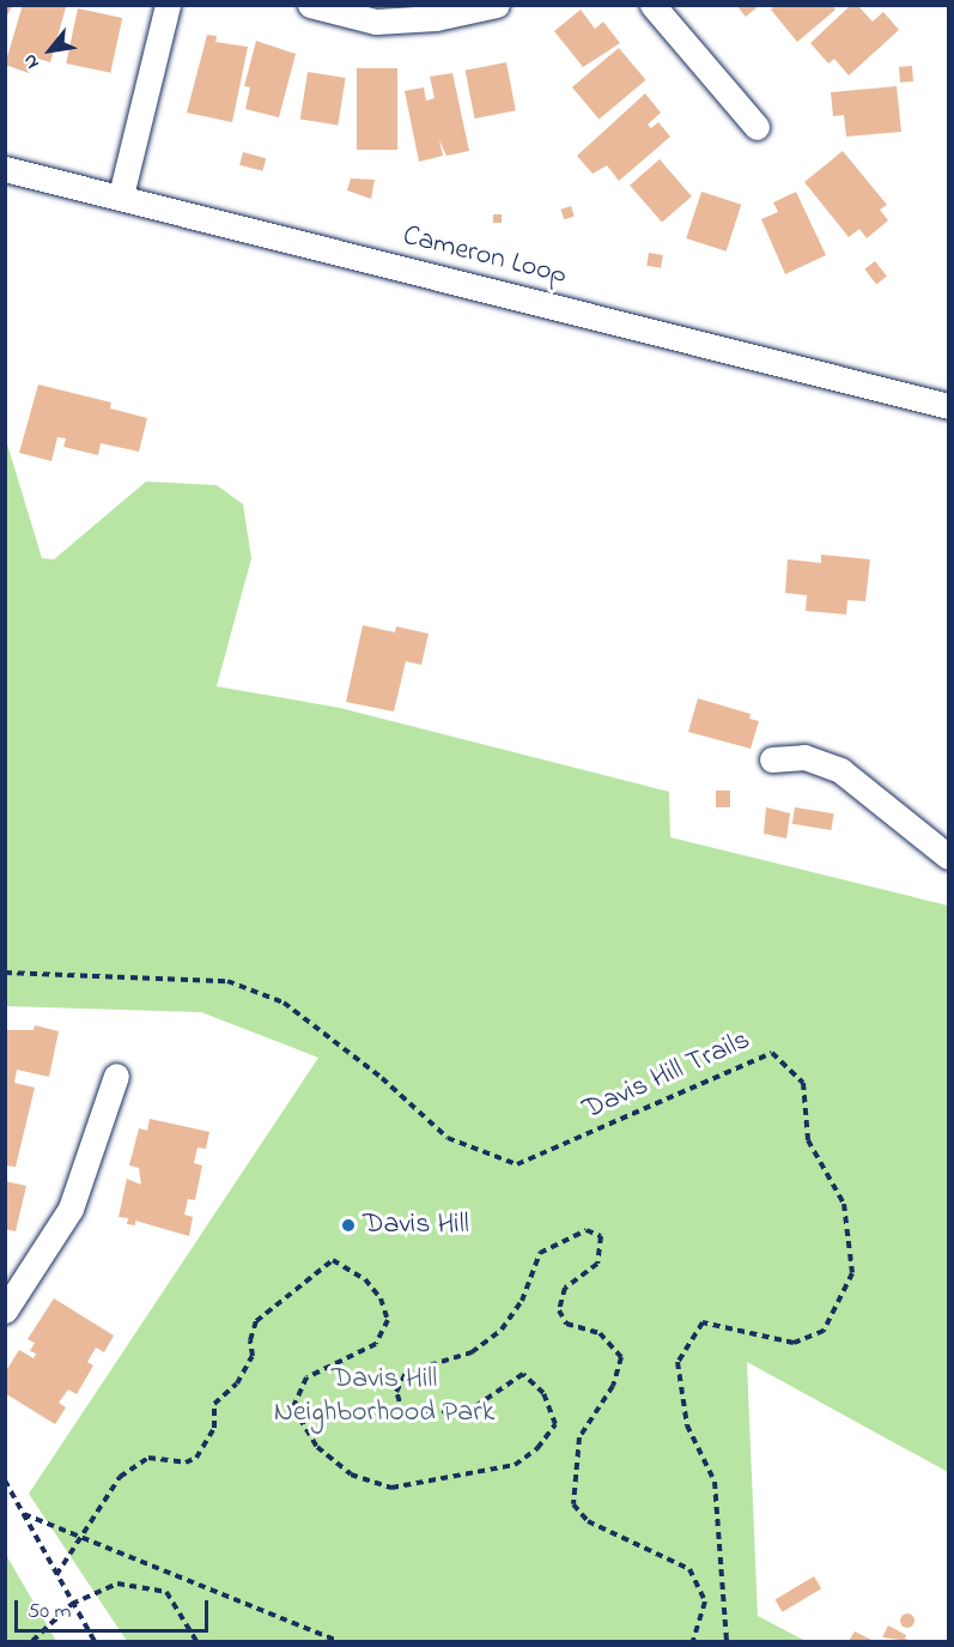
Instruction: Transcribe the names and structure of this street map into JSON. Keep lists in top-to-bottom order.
{
  "streets": {
    "street": ["Cameron Loop"],
    "path": ["Davis Hill Trails"]
  },
  "parks": ["Davis Hill Neighborhood Park"],
  "places": ["Davis Hill"],
  "scale_bar": "50 m",
  "north": "bottom left"
}
